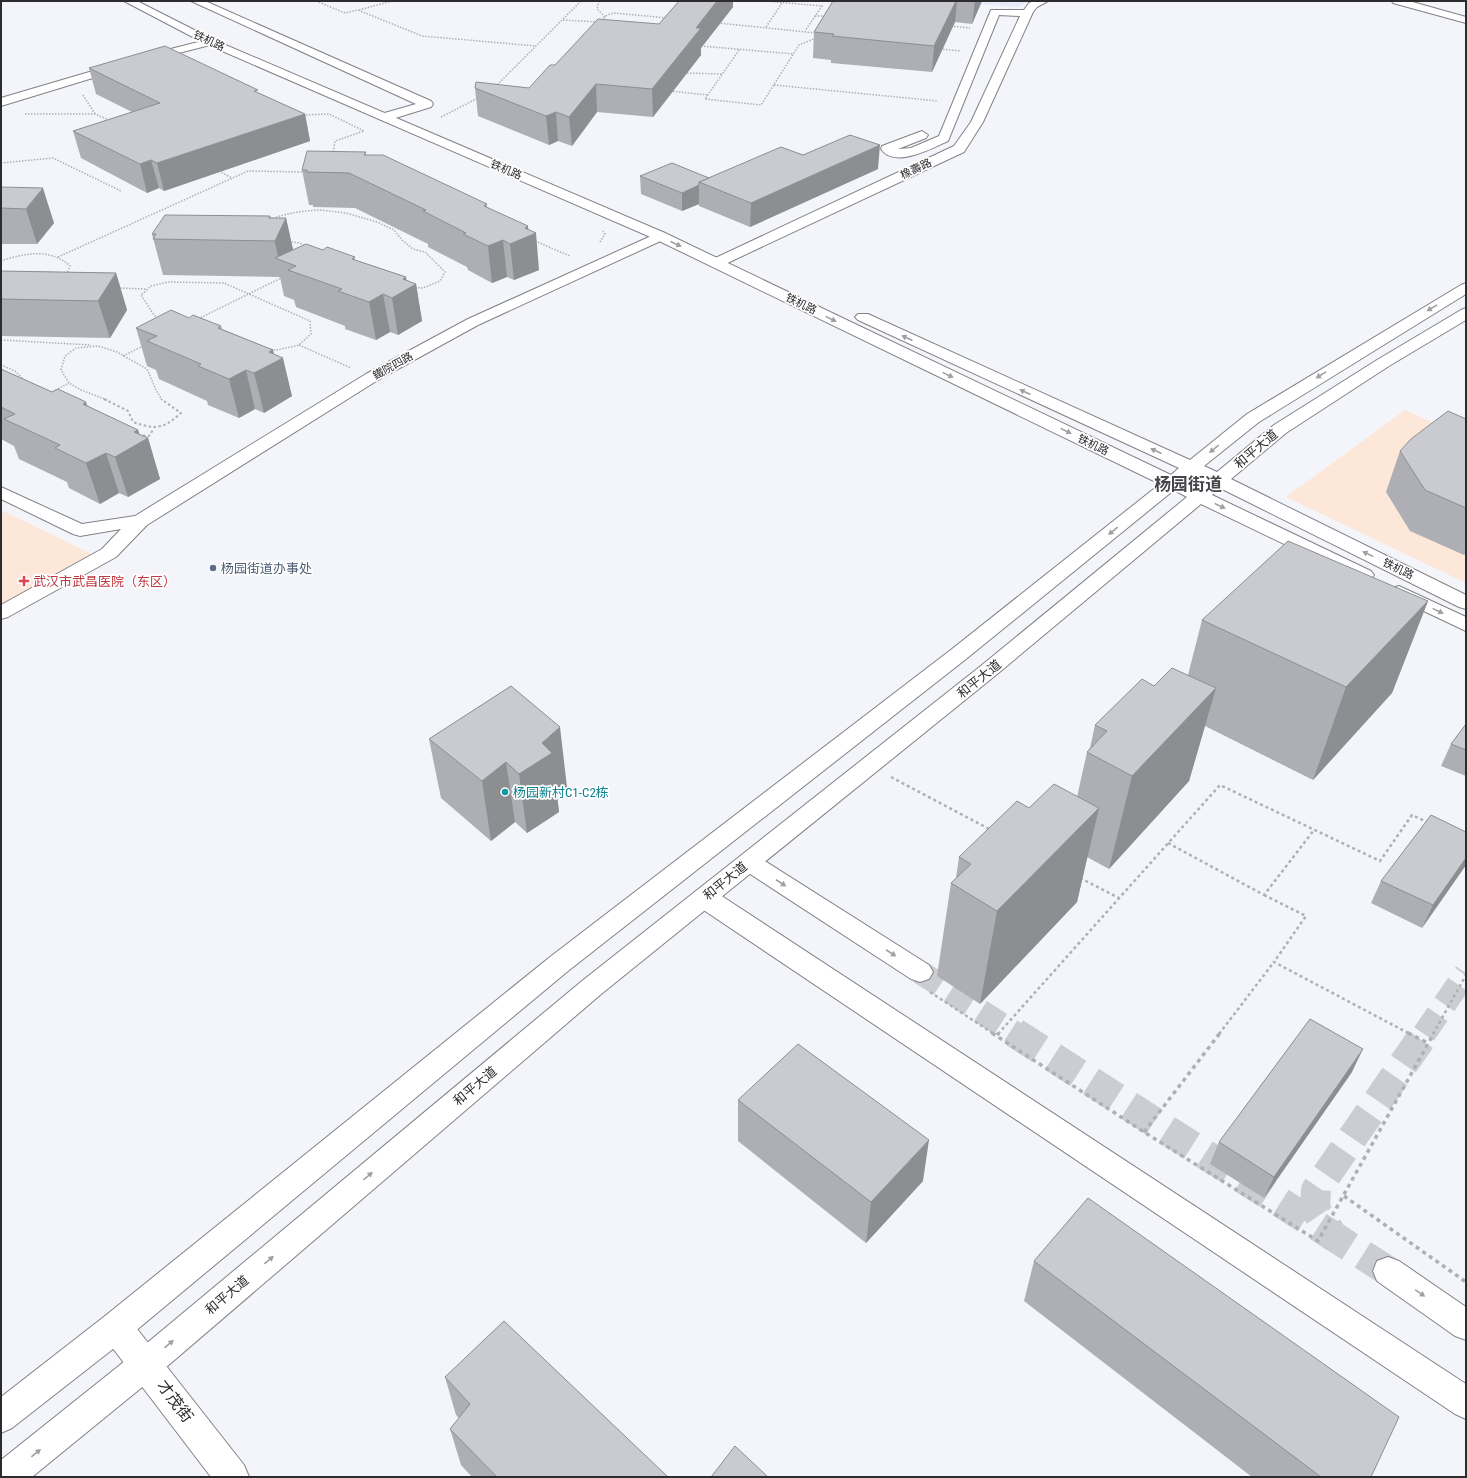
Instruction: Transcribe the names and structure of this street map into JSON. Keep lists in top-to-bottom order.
{
  "streets": {
    "main road": [
      "铁机路",
      "橡壽路",
      "鐵院四路",
      "和平大道",
      "才茂街"
    ]
  },
  "crossings": [
    ["铁机路", "橡壽路"],
    ["铁机路", "鐵院四路"],
    ["铁机路", "和平大道"],
    ["和平大道", "才茂街"]
  ],
  "districts": ["杨园街道"],
  "places": {
    "other": ["杨园街道办事处", "杨园新村C1-C2栋"],
    "health": ["武汉市武昌医院（东区）"]
  }
}
